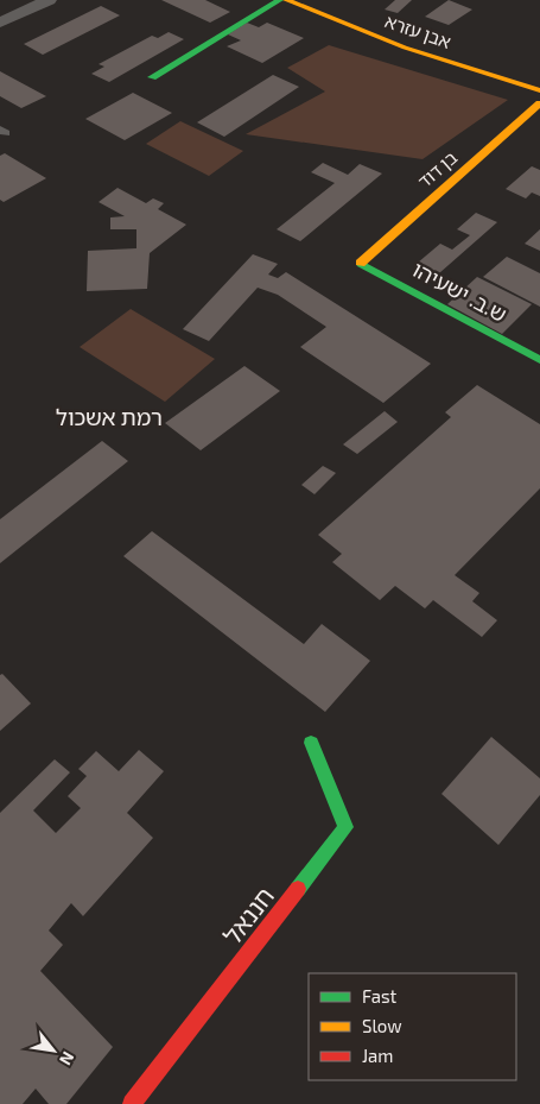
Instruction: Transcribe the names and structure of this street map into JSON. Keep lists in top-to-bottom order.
{
  "streets": {
    "street": [
      "אבן עזרא",
      "בן דוד",
      "ש.ב. ישעיהו",
      "חננאל"
    ]
  },
  "crossings": [
    ["בן דוד", "ש.ב. ישעיהו"]
  ],
  "districts": ["רמת אשכול"],
  "legend": ["Fast", "Slow", "Jam"],
  "north": "bottom right"
}
